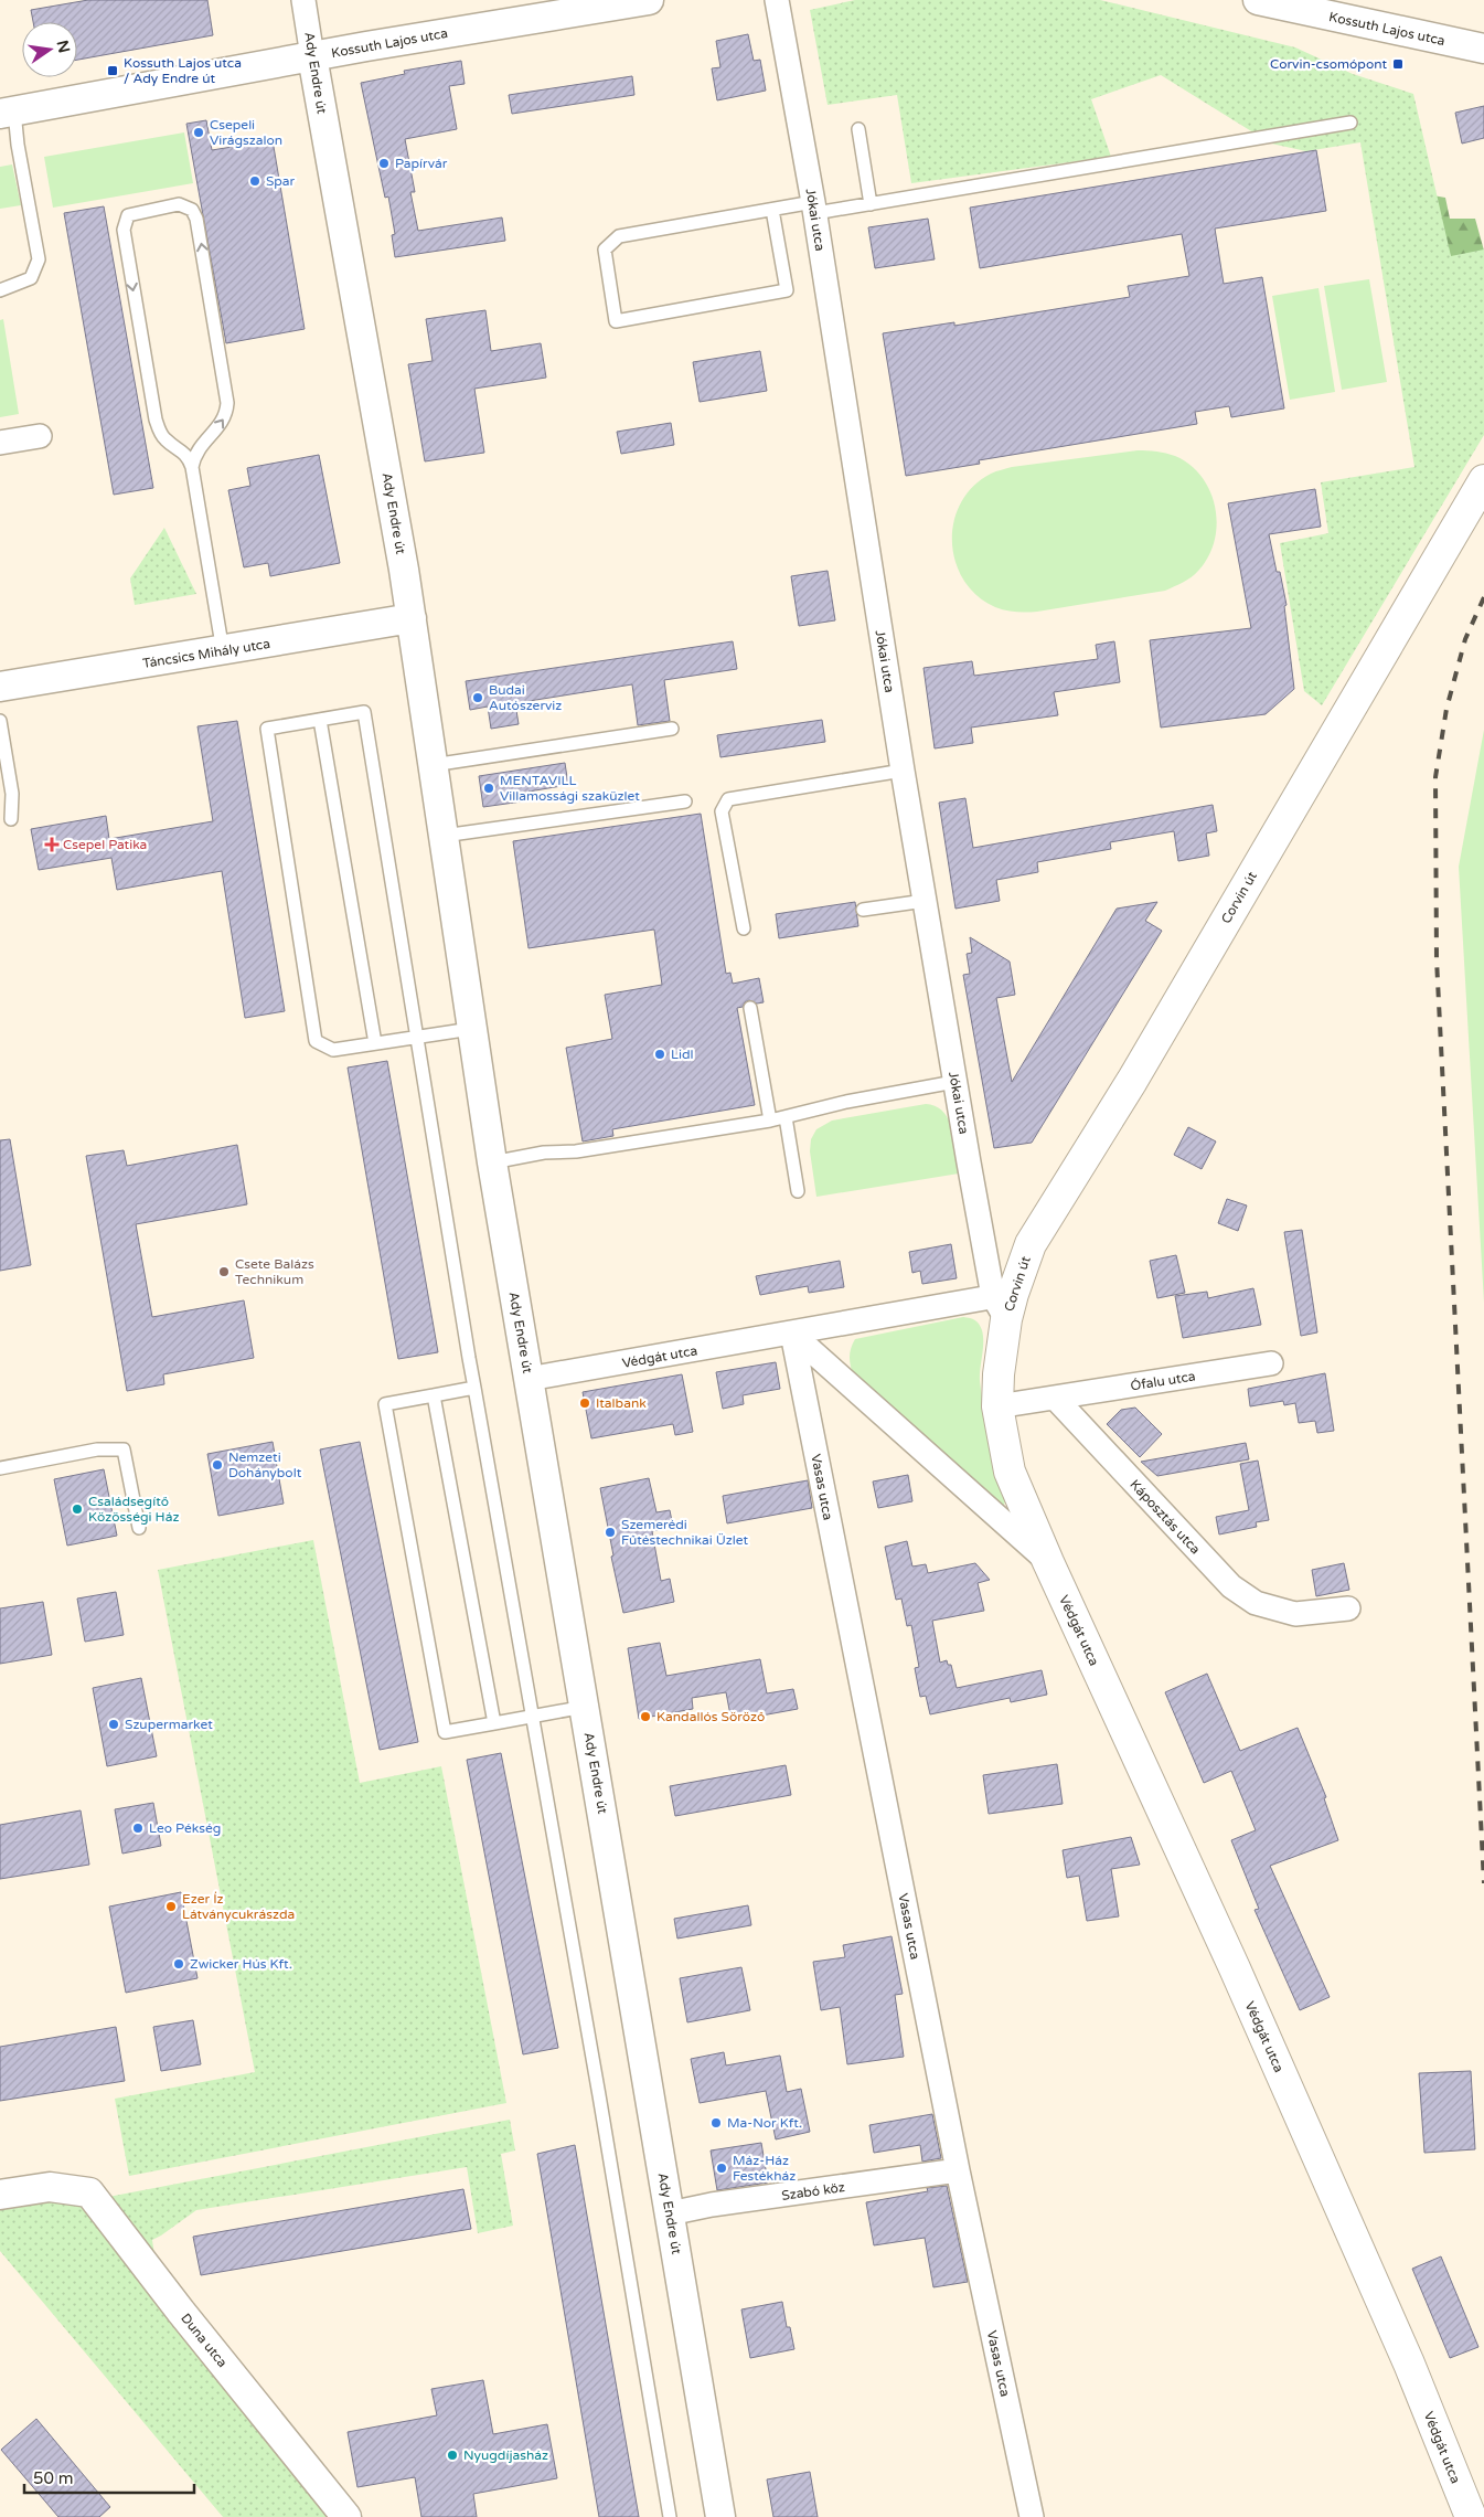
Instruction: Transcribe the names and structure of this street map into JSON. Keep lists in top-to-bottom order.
{
  "streets": {
    "main road": ["Corvin út", "Védgát utca"],
    "street": [
      "Kossuth Lajos utca",
      "Ady Endre út",
      "Jókai utca",
      "Táncsics Mihály utca",
      "Ófalu utca",
      "Vasas utca",
      "Káposztás utca",
      "Szabó köz",
      "Duna utca"
    ]
  },
  "crossings": [
    ["Kossuth Lajos utca", "Ady Endre út"],
    ["Ady Endre út", "Táncsics Mihály utca"],
    ["Ady Endre út", "Védgát utca"],
    ["Ady Endre út", "Szabó köz"],
    ["Jókai utca", "Corvin út"],
    ["Jókai utca", "Védgát utca"],
    ["Corvin út", "Védgát utca"],
    ["Védgát utca", "Vasas utca"],
    ["Ófalu utca", "Káposztás utca"],
    ["Vasas utca", "Szabó köz"]
  ],
  "places": {
    "transit": ["Corvin-csomópont", "Kossuth Lajos utca / Ady Endre út"],
    "other": [
      "Csepeli Virágszalon",
      "Papírvár",
      "Spar",
      "Budai Autószerviz",
      "MENTAVILL Villamossági szaküzlet",
      "Lidl",
      "Csete Balázs Technikum",
      "Italbank",
      "Nemzeti Dohánybolt",
      "Családsegítő Közösségi Ház",
      "Szemerédi Fűtéstechnikai Üzlet",
      "Kandallós Söröző",
      "Szupermarket",
      "Leo Pékség",
      "Ezer Íz Látványcukrászda",
      "Zwicker Hús Kft.",
      "Ma-Nor Kft.",
      "Máz-Ház Festékház",
      "Nyugdíjasház"
    ],
    "health": ["Csepel Patika"]
  },
  "scale_bar": "50 m",
  "north": "right"
}
